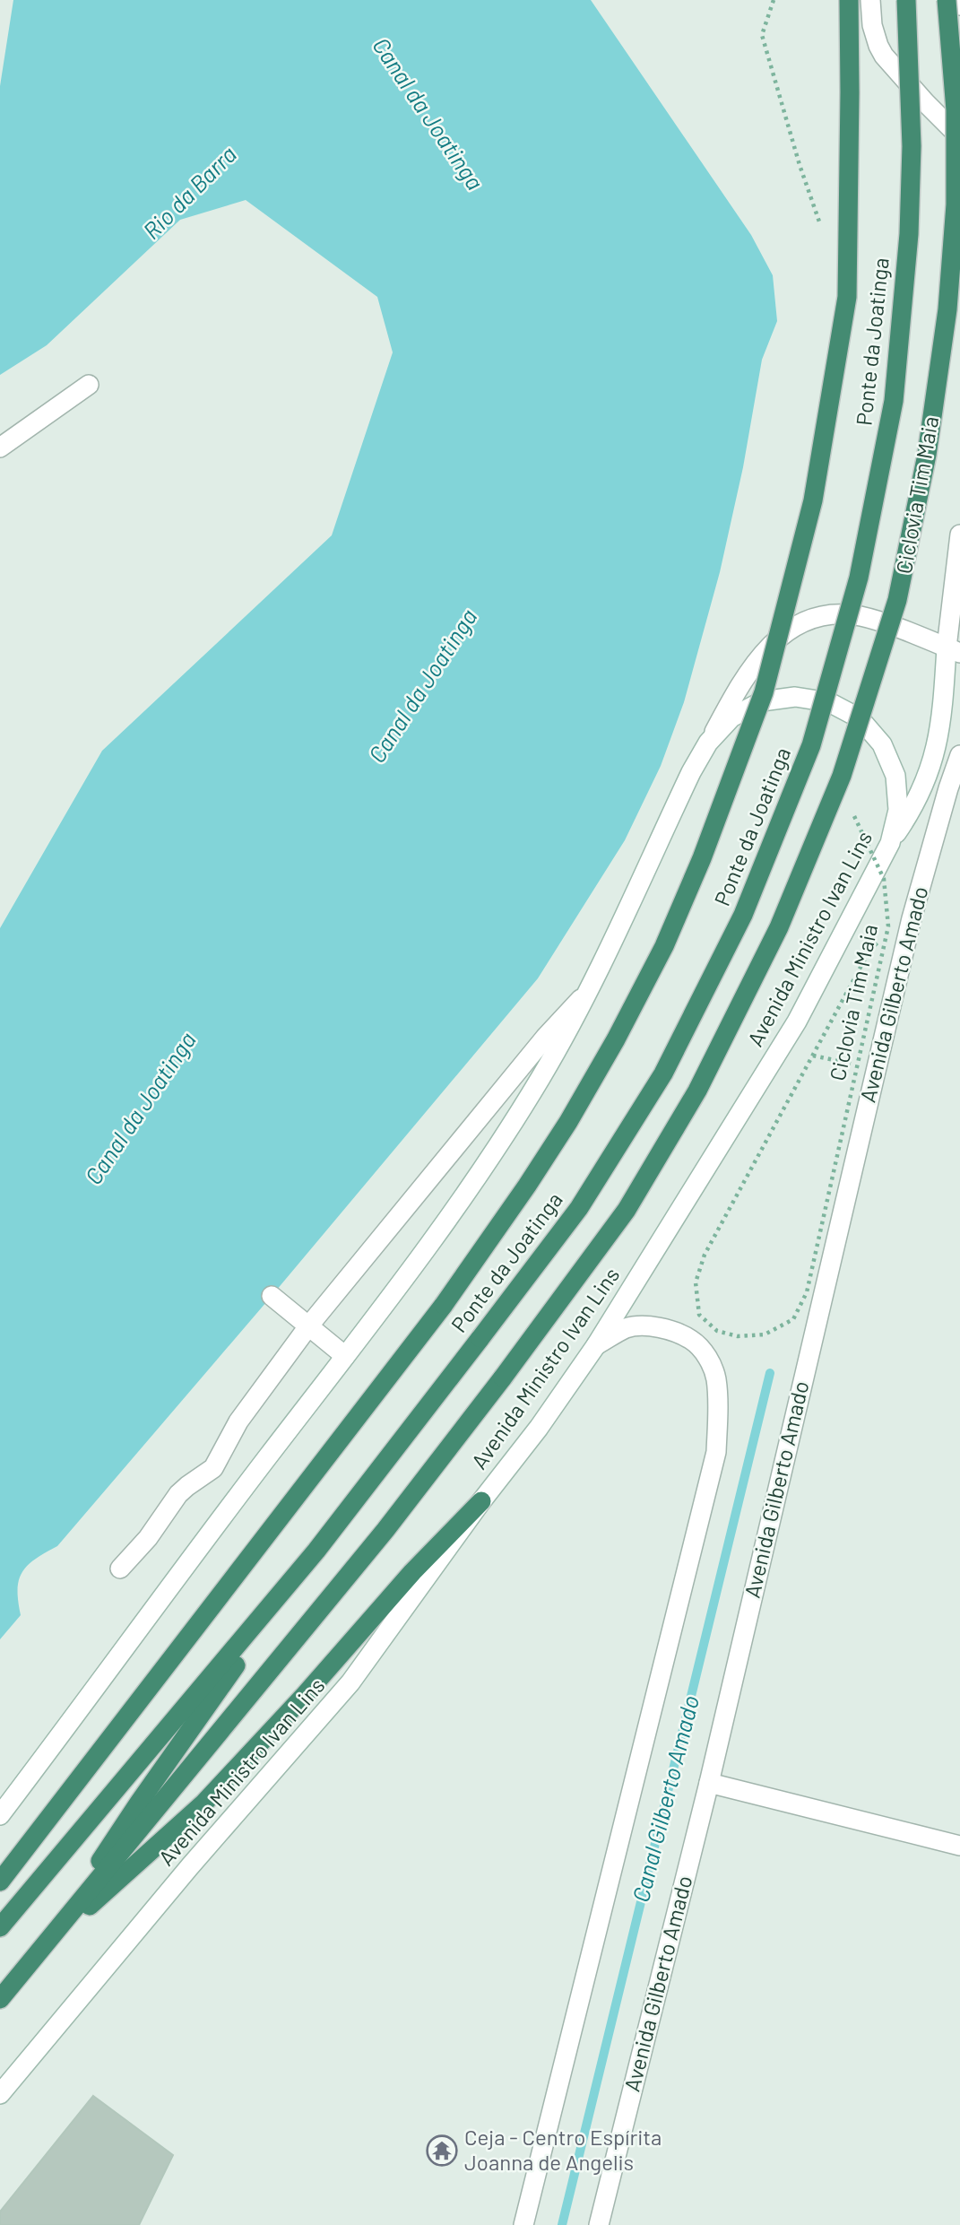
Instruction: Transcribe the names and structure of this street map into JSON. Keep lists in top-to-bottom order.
{
  "streets": {
    "highway": ["Ponte da Joatinga", "Avenida Ministro Ivan Lins"],
    "street": ["Avenida Gilberto Amado"],
    "path": ["Ciclovia Tim Maia"]
  },
  "water": ["Canal da Joatinga", "Rio da Barra", "Canal Gilberto Amado"],
  "places": {
    "temple": ["Ceja - Centro Espírita Joanna de Angelis"]
  }
}
